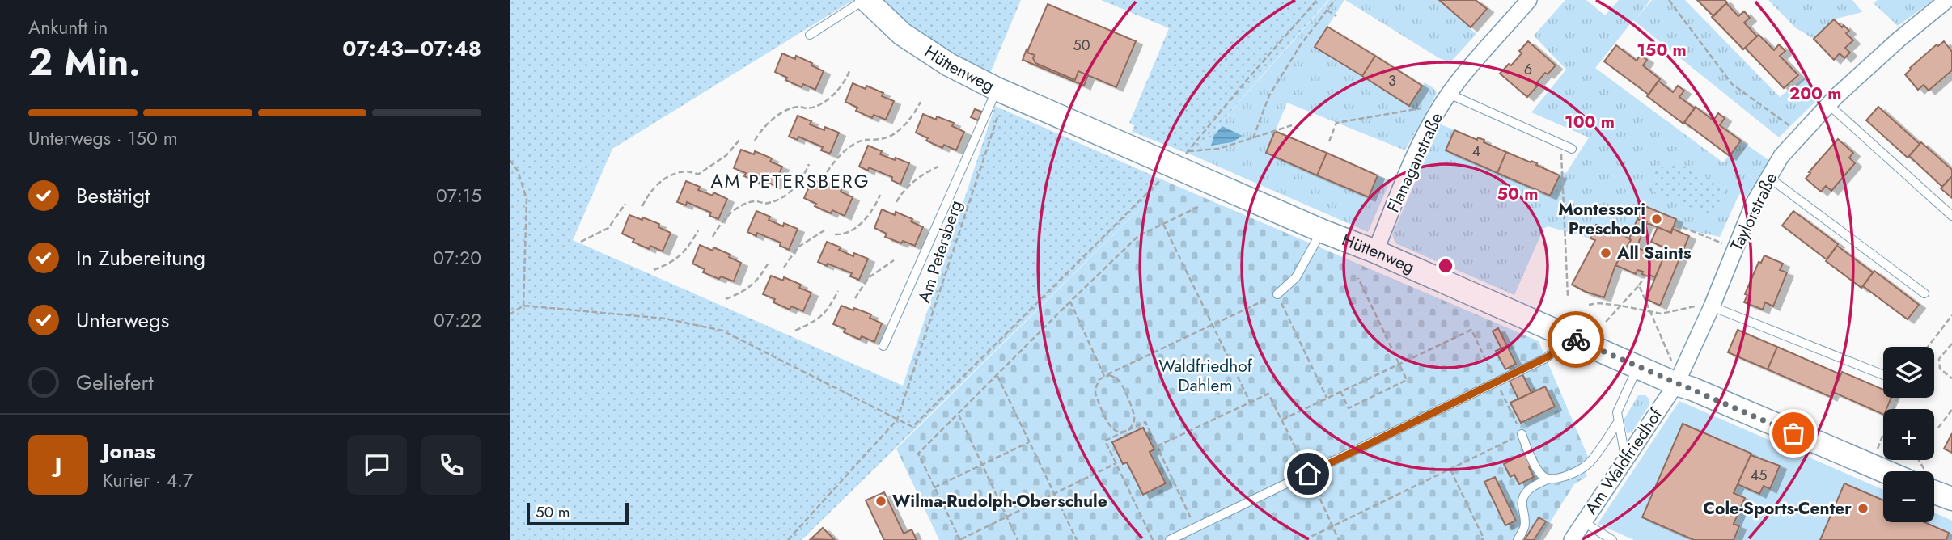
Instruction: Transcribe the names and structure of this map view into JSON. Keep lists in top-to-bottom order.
{
  "streets": {
    "main road": ["Hüttenweg"],
    "street": ["Flanaganstraße", "Taylorstraße", "Am Waldfriedhof"],
    "path": ["Am Petersberg"]
  },
  "crossings": [
    ["Hüttenweg", "Flanaganstraße"],
    ["Hüttenweg", "Taylorstraße"],
    ["Hüttenweg", "Am Petersberg"],
    ["Hüttenweg", "Am Waldfriedhof"],
    ["Taylorstraße", "Am Waldfriedhof"]
  ],
  "districts": ["AM PETERSBERG"],
  "parks": ["Waldfriedhof Dahlem"],
  "places": [
    "Montessori Preschool",
    "All Saints",
    "Wilma-Rudolph-Oberschule",
    "Cole-Sports-Center"
  ],
  "house_numbers": [
    "50",
    "6",
    "3",
    "4",
    "45"
  ],
  "scale_bar": "50 m",
  "page": {
    "heading": ["2 Min.", "Ankunft in", "07:43–07:48"],
    "panel": ["Jonas", "Kurier · 4.7"],
    "bar": "Unterwegs · 150 m",
    "list": [
      ["Bestätigt", "07:15"],
      ["In Zubereitung", "07:20"],
      ["Unterwegs", "07:22"],
      "Geliefert"
    ],
    "map_buttons": ["+", "−"],
    "round": "J",
    "scale": "50 m"
  },
  "rings": [
    "150 m",
    "200 m",
    "100 m",
    "50 m"
  ]
}
